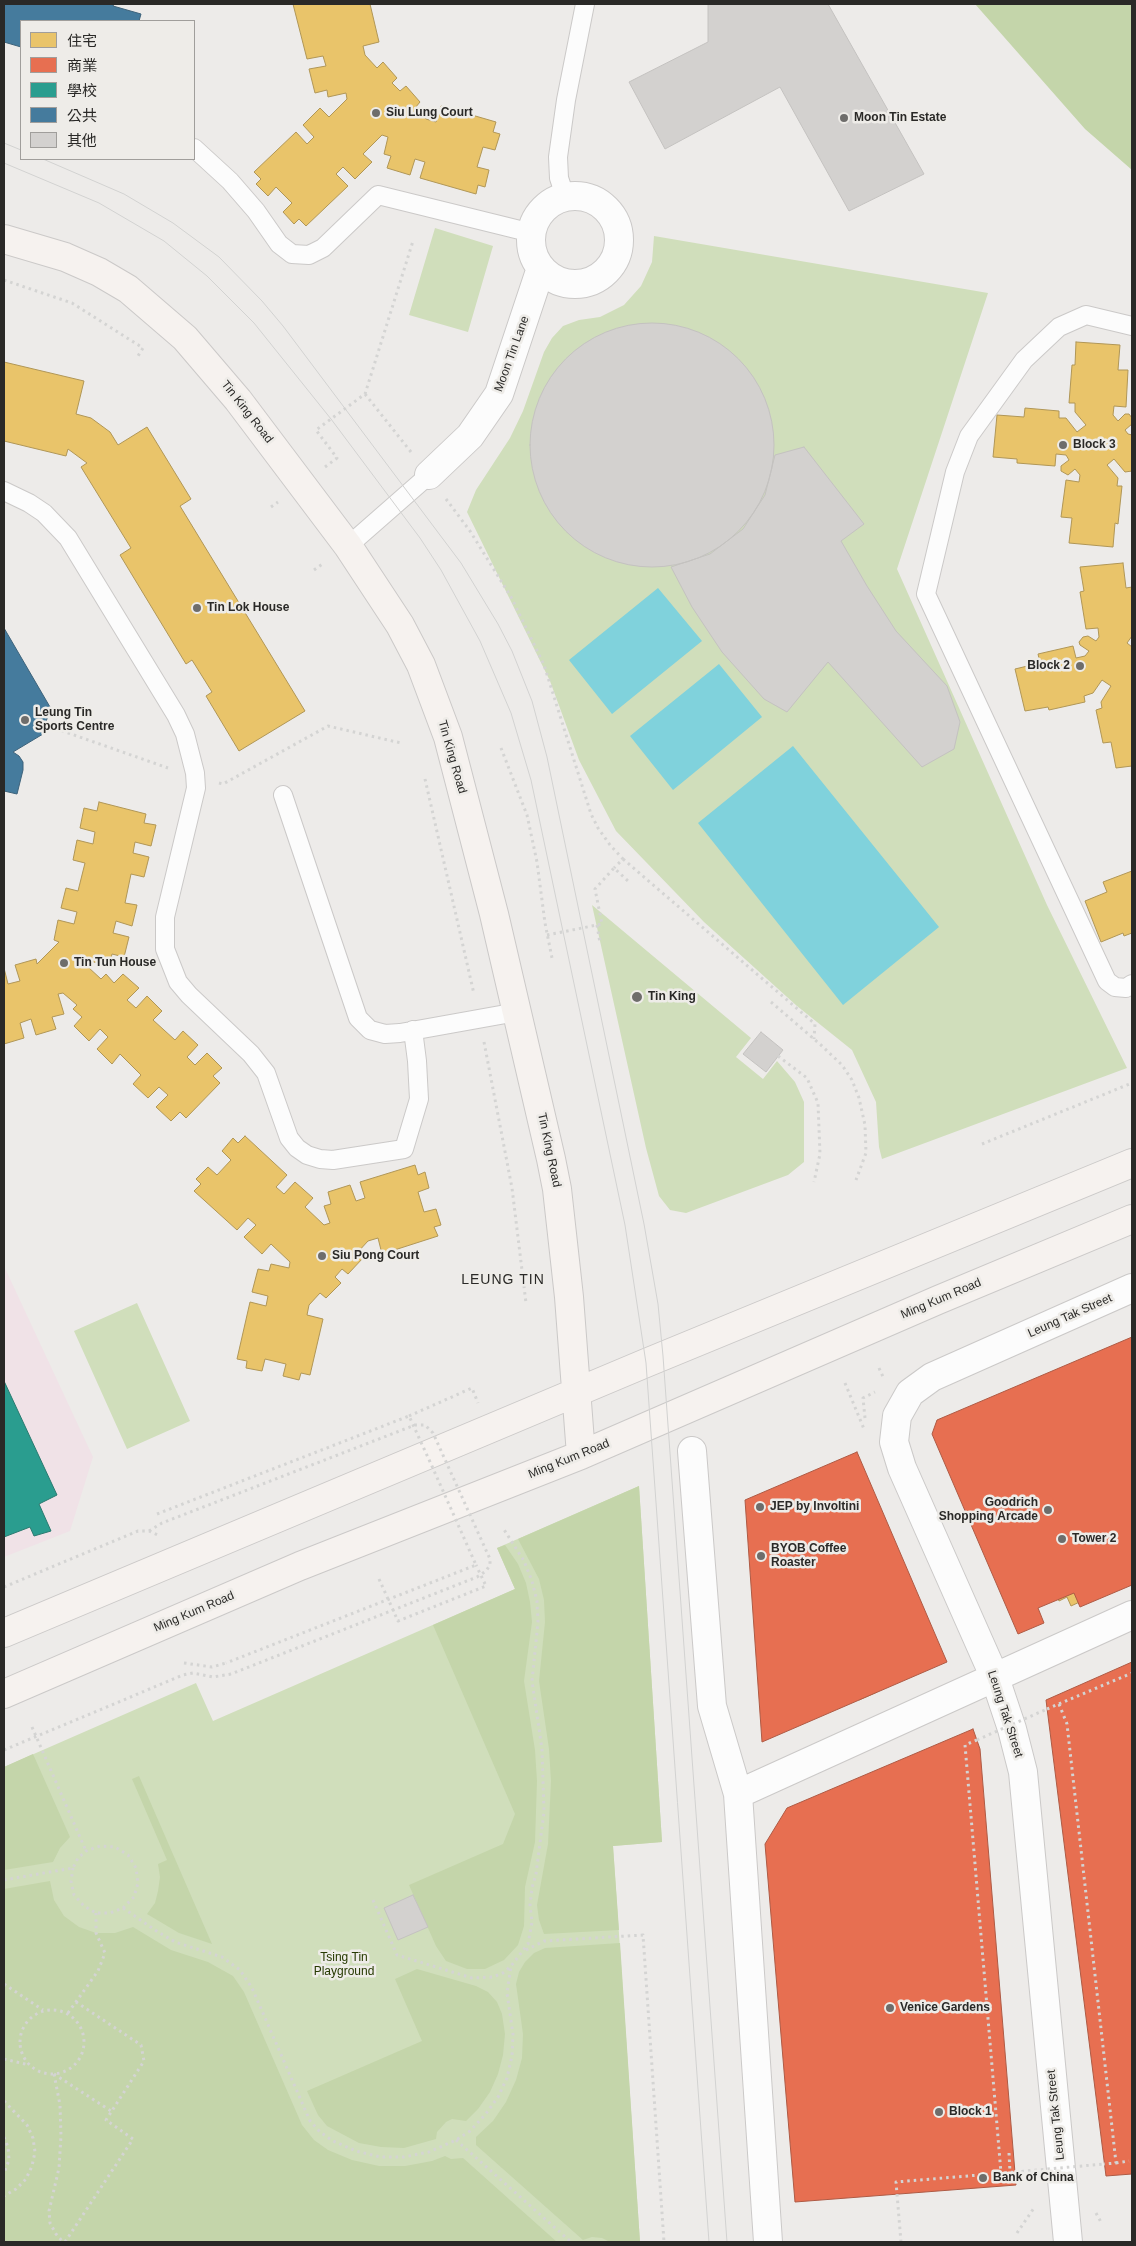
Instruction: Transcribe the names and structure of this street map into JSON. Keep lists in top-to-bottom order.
{
  "streets": {
    "main road": ["Tin King Road", "Ming Kum Road"],
    "street": ["Moon Tin Lane", "Leung Tak Street"]
  },
  "crossings": [
    ["Tin King Road", "Ming Kum Road"]
  ],
  "districts": ["LEUNG TIN"],
  "parks": ["Tsing Tin Playground"],
  "places": [
    "Siu Lung Court",
    "Moon Tin Estate",
    "Block 3",
    "Tin Lok House",
    "Block 2",
    "Leung Tin Sports Centre",
    "Tin Tun House",
    "Tin King",
    "Siu Pong Court",
    "JEP by Involtini",
    "Goodrich Shopping Arcade",
    "Tower 2",
    "BYOB Coffee Roaster",
    "Venice Gardens",
    "Block 1",
    "Bank of China"
  ],
  "legend": [
    "住宅",
    "商業",
    "學校",
    "公共",
    "其他"
  ]
}
